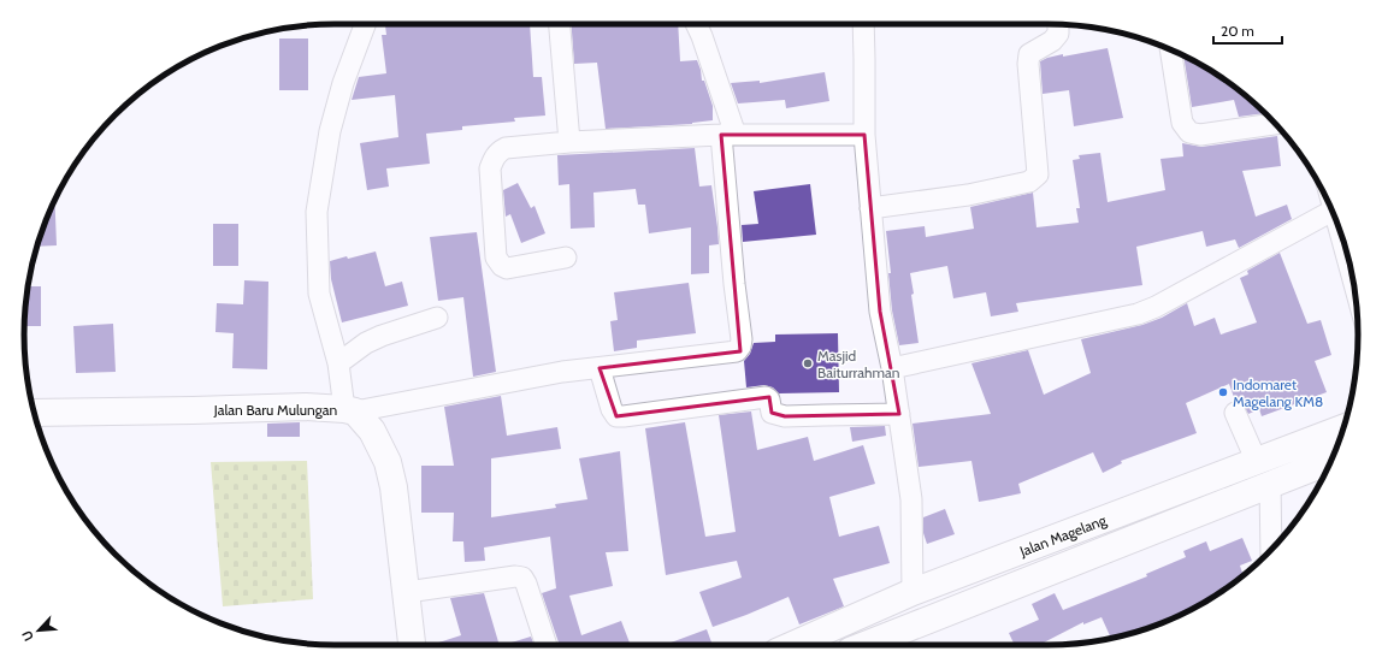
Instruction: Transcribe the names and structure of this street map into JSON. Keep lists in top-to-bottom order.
{
  "streets": {
    "main road": ["Jalan Baru Mulungan", "Jalan Magelang"]
  },
  "places": ["Masjid Baiturrahman", "Indomaret Magelang KM8"],
  "scale_bar": "20 m",
  "north": "bottom left"
}
